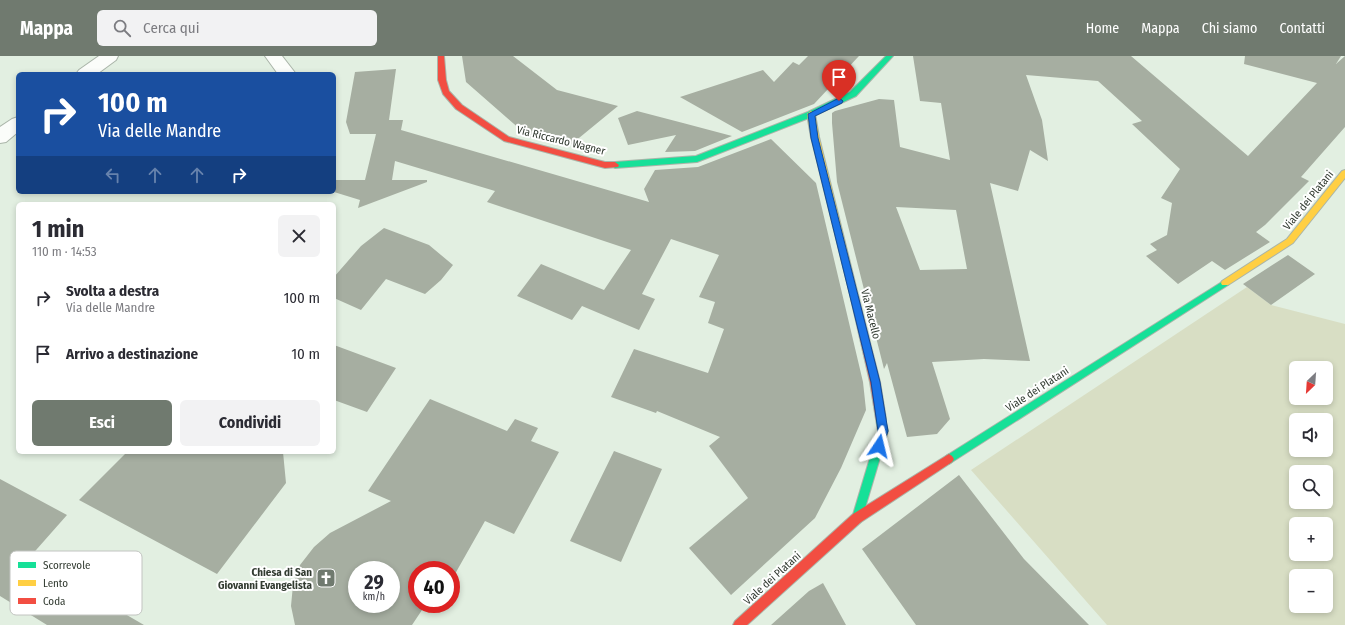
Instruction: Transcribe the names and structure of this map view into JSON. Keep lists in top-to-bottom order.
{
  "streets": {
    "street": ["Via Riccardo Wagner", "Viale dei Platani", "Via Macello"]
  },
  "crossings": [
    ["Via Riccardo Wagner", "Via Macello"],
    ["Viale dei Platani", "Via Macello"]
  ],
  "places": {
    "church": ["Chiesa di San Giovanni Evangelista"]
  },
  "legend": ["Scorrevole", "Lento", "Coda"],
  "north": "bottom left",
  "page": {
    "header": "Mappa",
    "search": "Cerca qui",
    "nav": [
      "Home",
      "Mappa",
      "Chi siamo",
      "Contatti"
    ],
    "turn": ["100 m", "Via delle Mandre"],
    "heading": ["1 min", "110 m · 14:53"],
    "list": [
      {
        "name": "Svolta a destra",
        "note": "Via delle Mandre",
        "value": "100 m"
      },
      {
        "name": "Arrivo a destinazione",
        "value": "10 m"
      }
    ],
    "map_buttons": ["+", "−"],
    "buttons": ["Esci", "Condividi"],
    "speed": "29 km/h",
    "limit": "40"
  }
}
